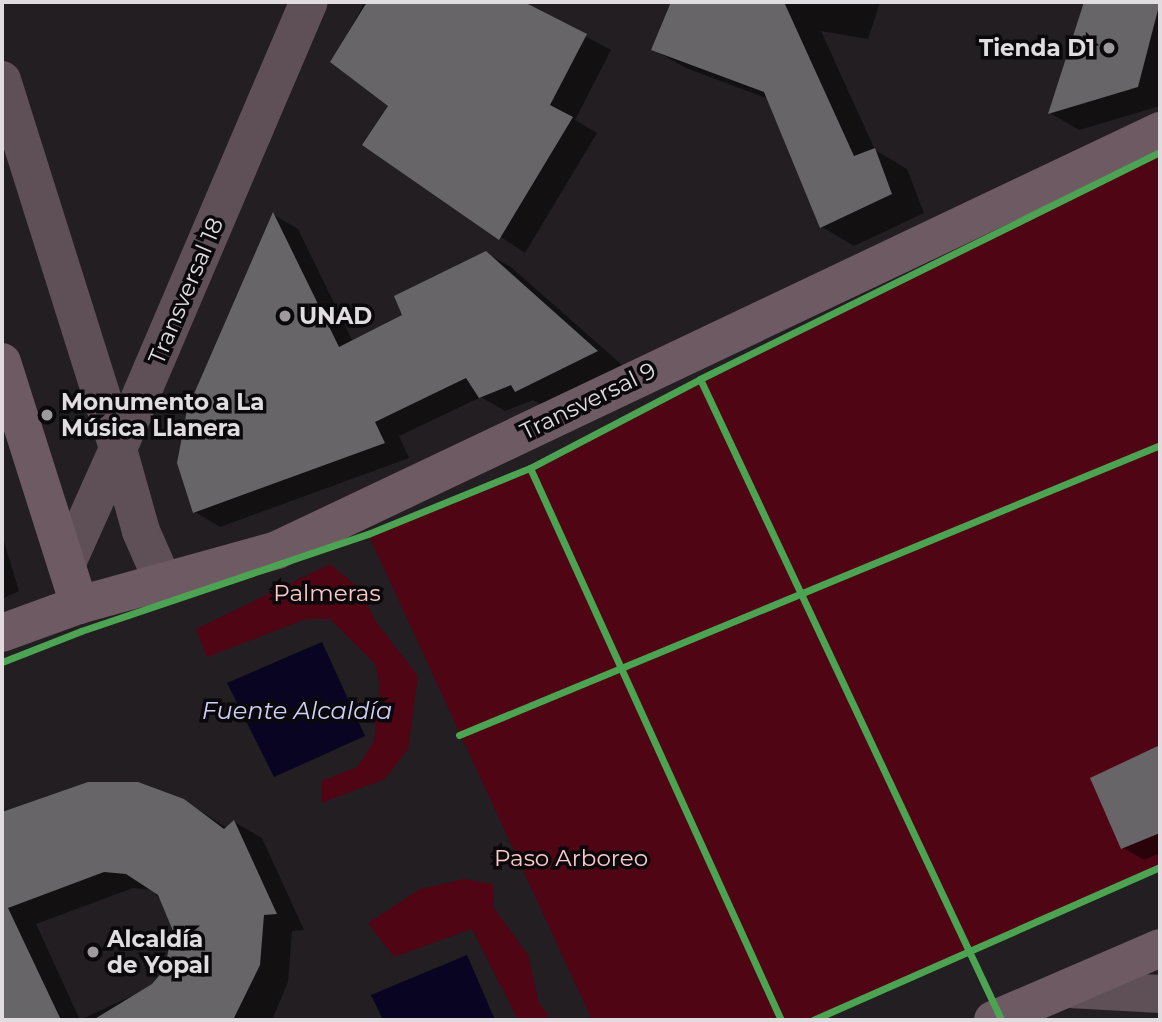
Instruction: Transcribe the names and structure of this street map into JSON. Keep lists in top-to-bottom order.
{
  "streets": {
    "street": ["Transversal 18", "Transversal 9"]
  },
  "water": ["Fuente Alcaldía"],
  "parks": ["Palmeras", "Paso Arboreo"],
  "places": [
    "Tienda D1",
    "UNAD",
    "Monumento a La Música Llanera",
    "Alcaldía de Yopal"
  ]
}
